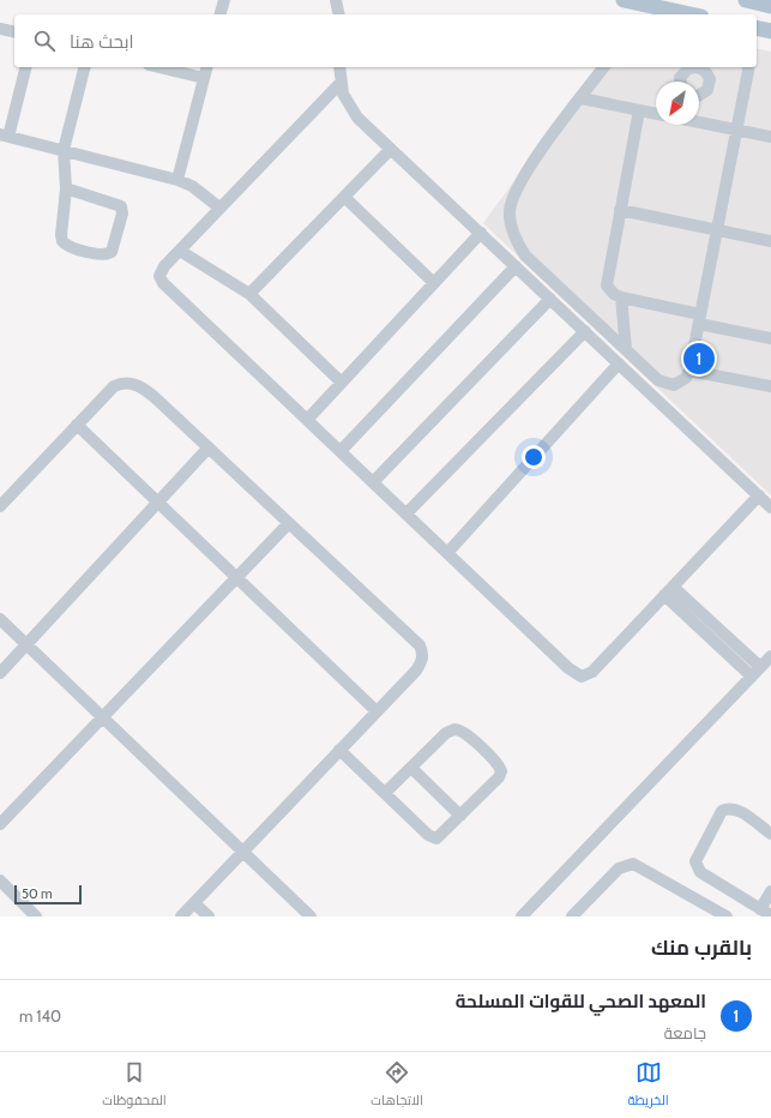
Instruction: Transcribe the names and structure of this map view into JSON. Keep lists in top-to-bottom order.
{
  "scale_bar": "50 m",
  "north": "bottom left",
  "page": {
    "search": "ابحث هنا",
    "pins": "1",
    "scale": "50 m",
    "heading": "بالقرب منك",
    "list": [
      {
        "mark": "1",
        "name": "المعهد الصحي للقوات المسلحة",
        "note": "جامعة",
        "value": "140 m"
      }
    ],
    "nav": ["الخريطة", "الاتجاهات", "المحفوظات"]
  }
}
